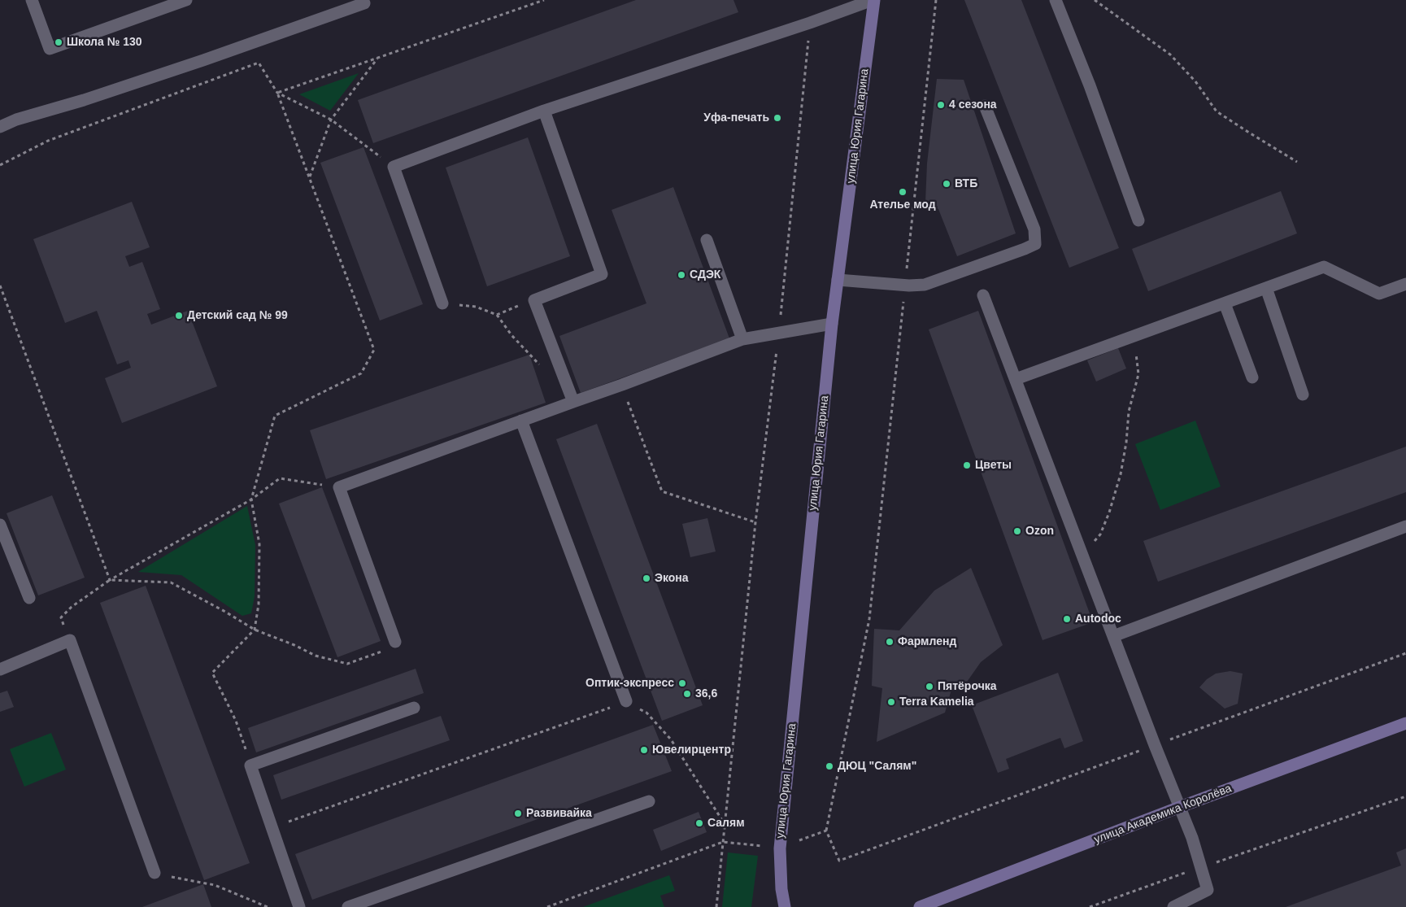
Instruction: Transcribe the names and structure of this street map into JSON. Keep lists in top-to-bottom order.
{
  "streets": {
    "main road": ["улица Юрия Гагарина", "улица Академика Королёва"]
  },
  "places": [
    "Школа № 130",
    "4 сезона",
    "Уфа-печать",
    "ВТБ",
    "Ателье мод",
    "СДЭК",
    "Детский сад № 99",
    "Цветы",
    "Ozon",
    "Экона",
    "Autodoc",
    "Фармленд",
    "Оптик-экспресс",
    "Пятёрочка",
    "36,6",
    "Terra Kamelia",
    "Ювелирцентр",
    "ДЮЦ \"Салям\"",
    "Развивайка",
    "Салям"
  ]
}
